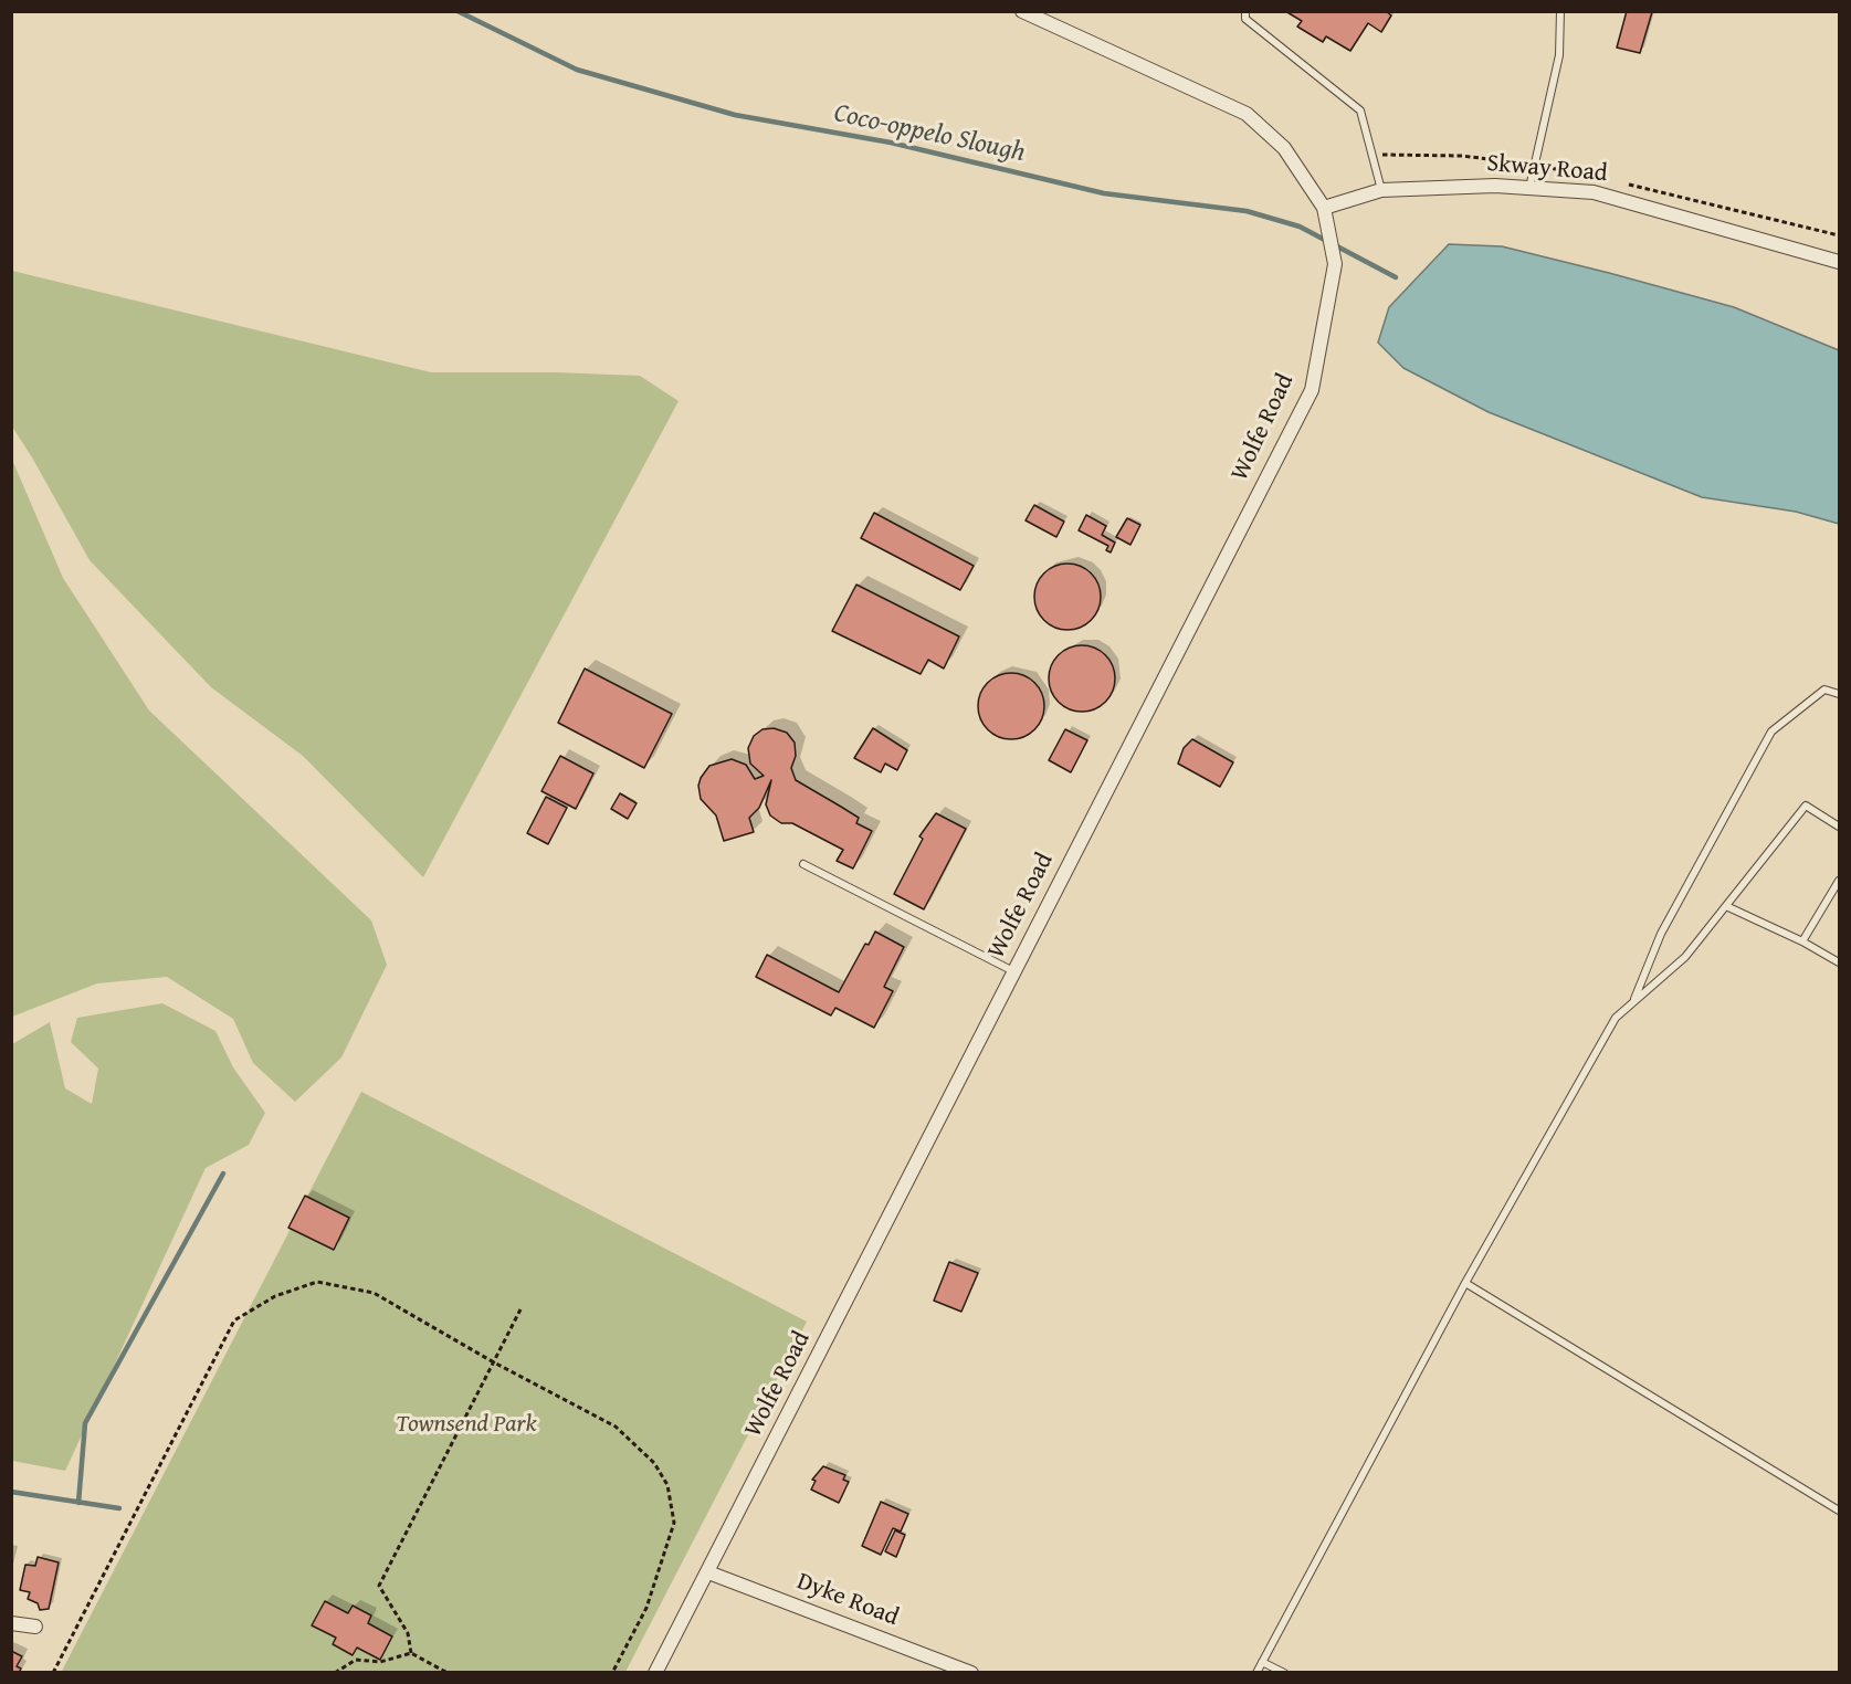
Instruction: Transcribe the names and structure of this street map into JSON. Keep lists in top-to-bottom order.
{
  "streets": {
    "street": ["Skway Road", "Wolfe Road", "Dyke Road"]
  },
  "crossings": [
    ["Skway Road", "Wolfe Road"],
    ["Wolfe Road", "Dyke Road"]
  ],
  "water": ["Coco-oppelo Slough"],
  "parks": ["Townsend Park"]
}
